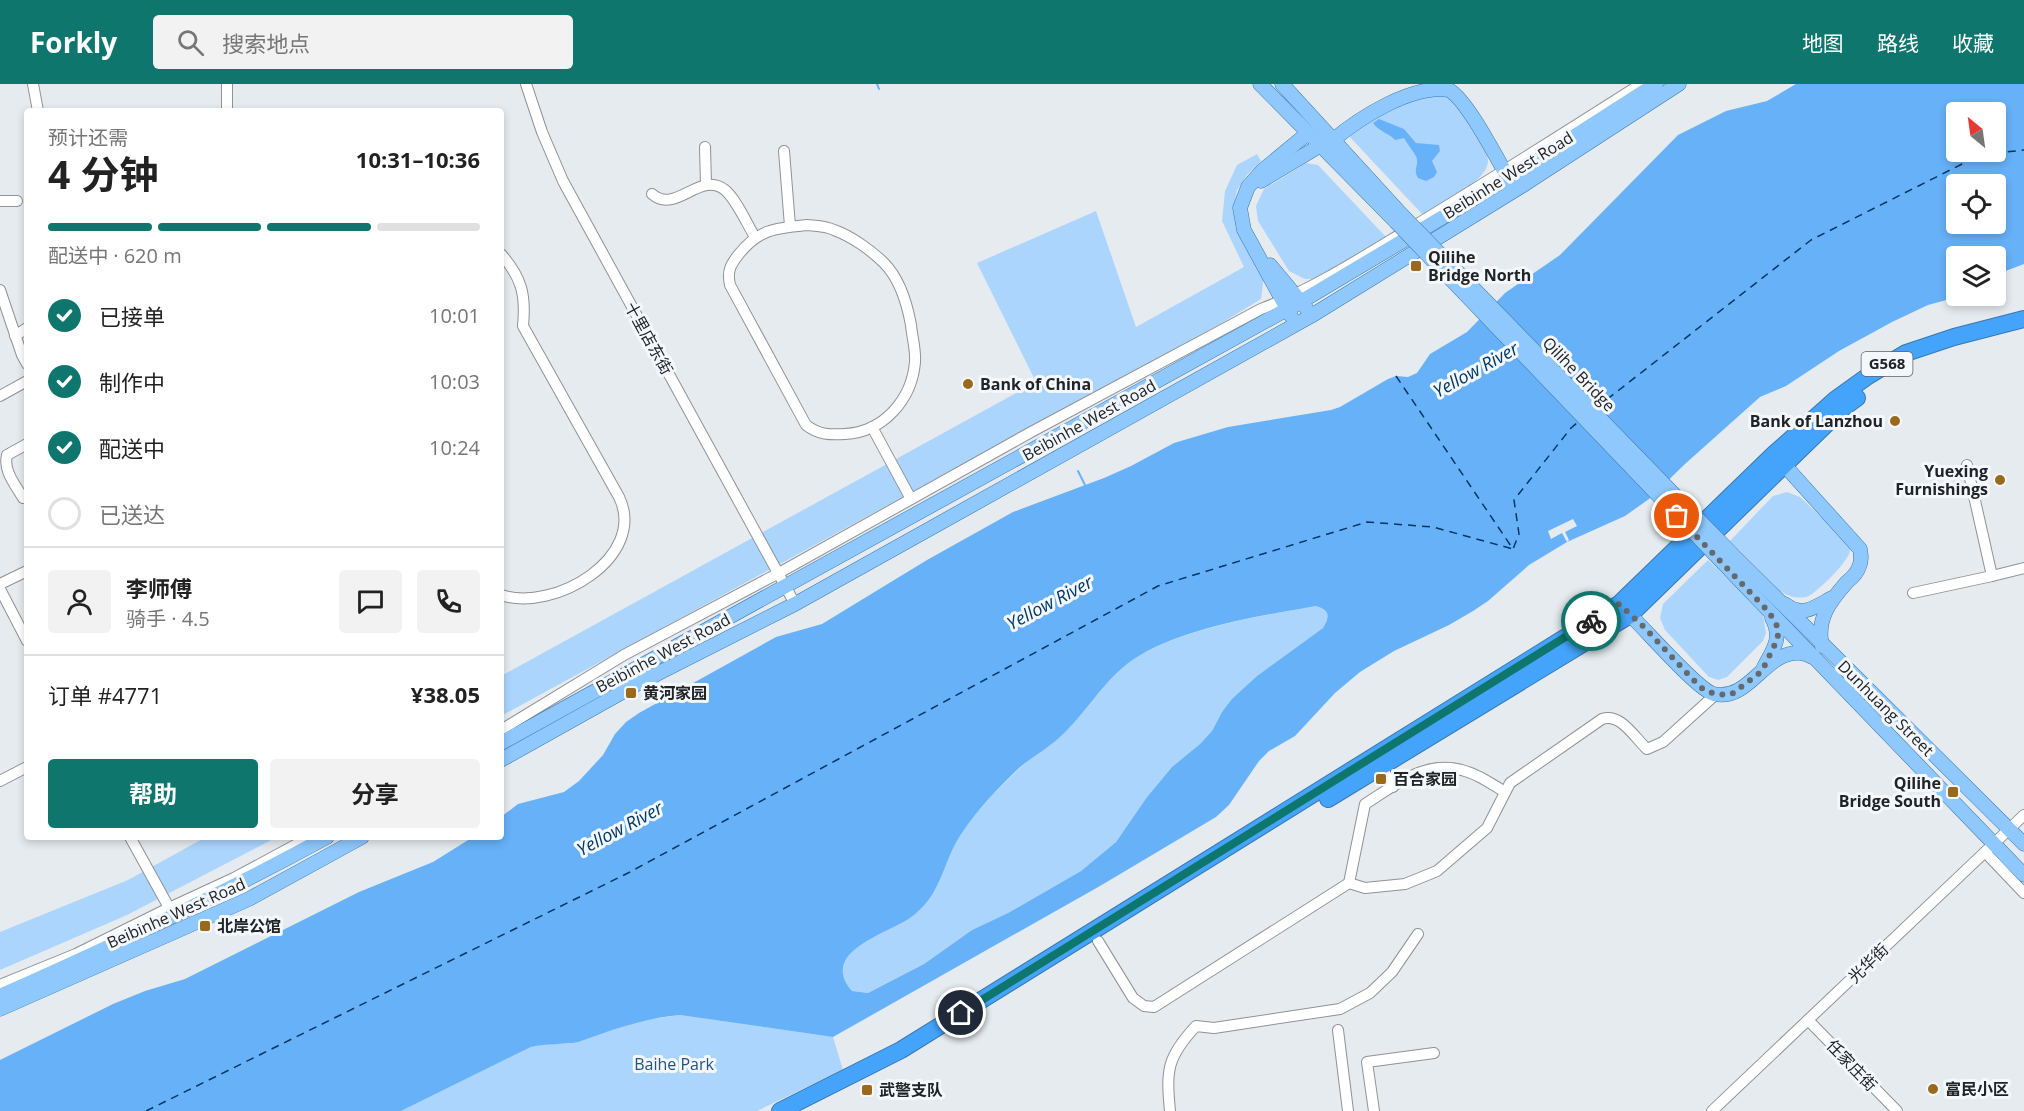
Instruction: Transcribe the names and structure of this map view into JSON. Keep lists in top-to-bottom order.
{
  "streets": {
    "highway": ["G568"],
    "main road": ["Beibinhe West Road", "Qilihe Bridge", "Dunhuang Street"],
    "street": ["十里店东街", "光华街", "任家庄街"]
  },
  "crossings": [
    ["Beibinhe West Road", "十里店东街"],
    ["Qilihe Bridge", "Dunhuang Street"],
    ["Dunhuang Street", "光华街"],
    ["光华街", "任家庄街"]
  ],
  "water": ["Yellow River"],
  "parks": ["Baihe Park"],
  "places": {
    "transit": [
      "Qilihe Bridge North",
      "黄河家园",
      "百合家园",
      "Qilihe Bridge South",
      "北岸公馆",
      "武警支队"
    ],
    "other": [
      "Bank of China",
      "Bank of Lanzhou",
      "Yuexing Furnishings",
      "富民小区"
    ]
  },
  "north": "top left",
  "page": {
    "header": "Forkly",
    "search": "搜索地点",
    "nav": ["地图", "路线", "收藏"],
    "heading": ["4 分钟", "预计还需", "10:31–10:36"],
    "panel": [
      "李师傅",
      "骑手 · 4.5",
      "订单 #4771",
      "¥38.05"
    ],
    "bar": "配送中 · 620 m",
    "list": [
      ["已接单", "10:01"],
      ["制作中", "10:03"],
      ["配送中", "10:24"],
      "已送达"
    ],
    "buttons": ["帮助", "分享"]
  }
}
